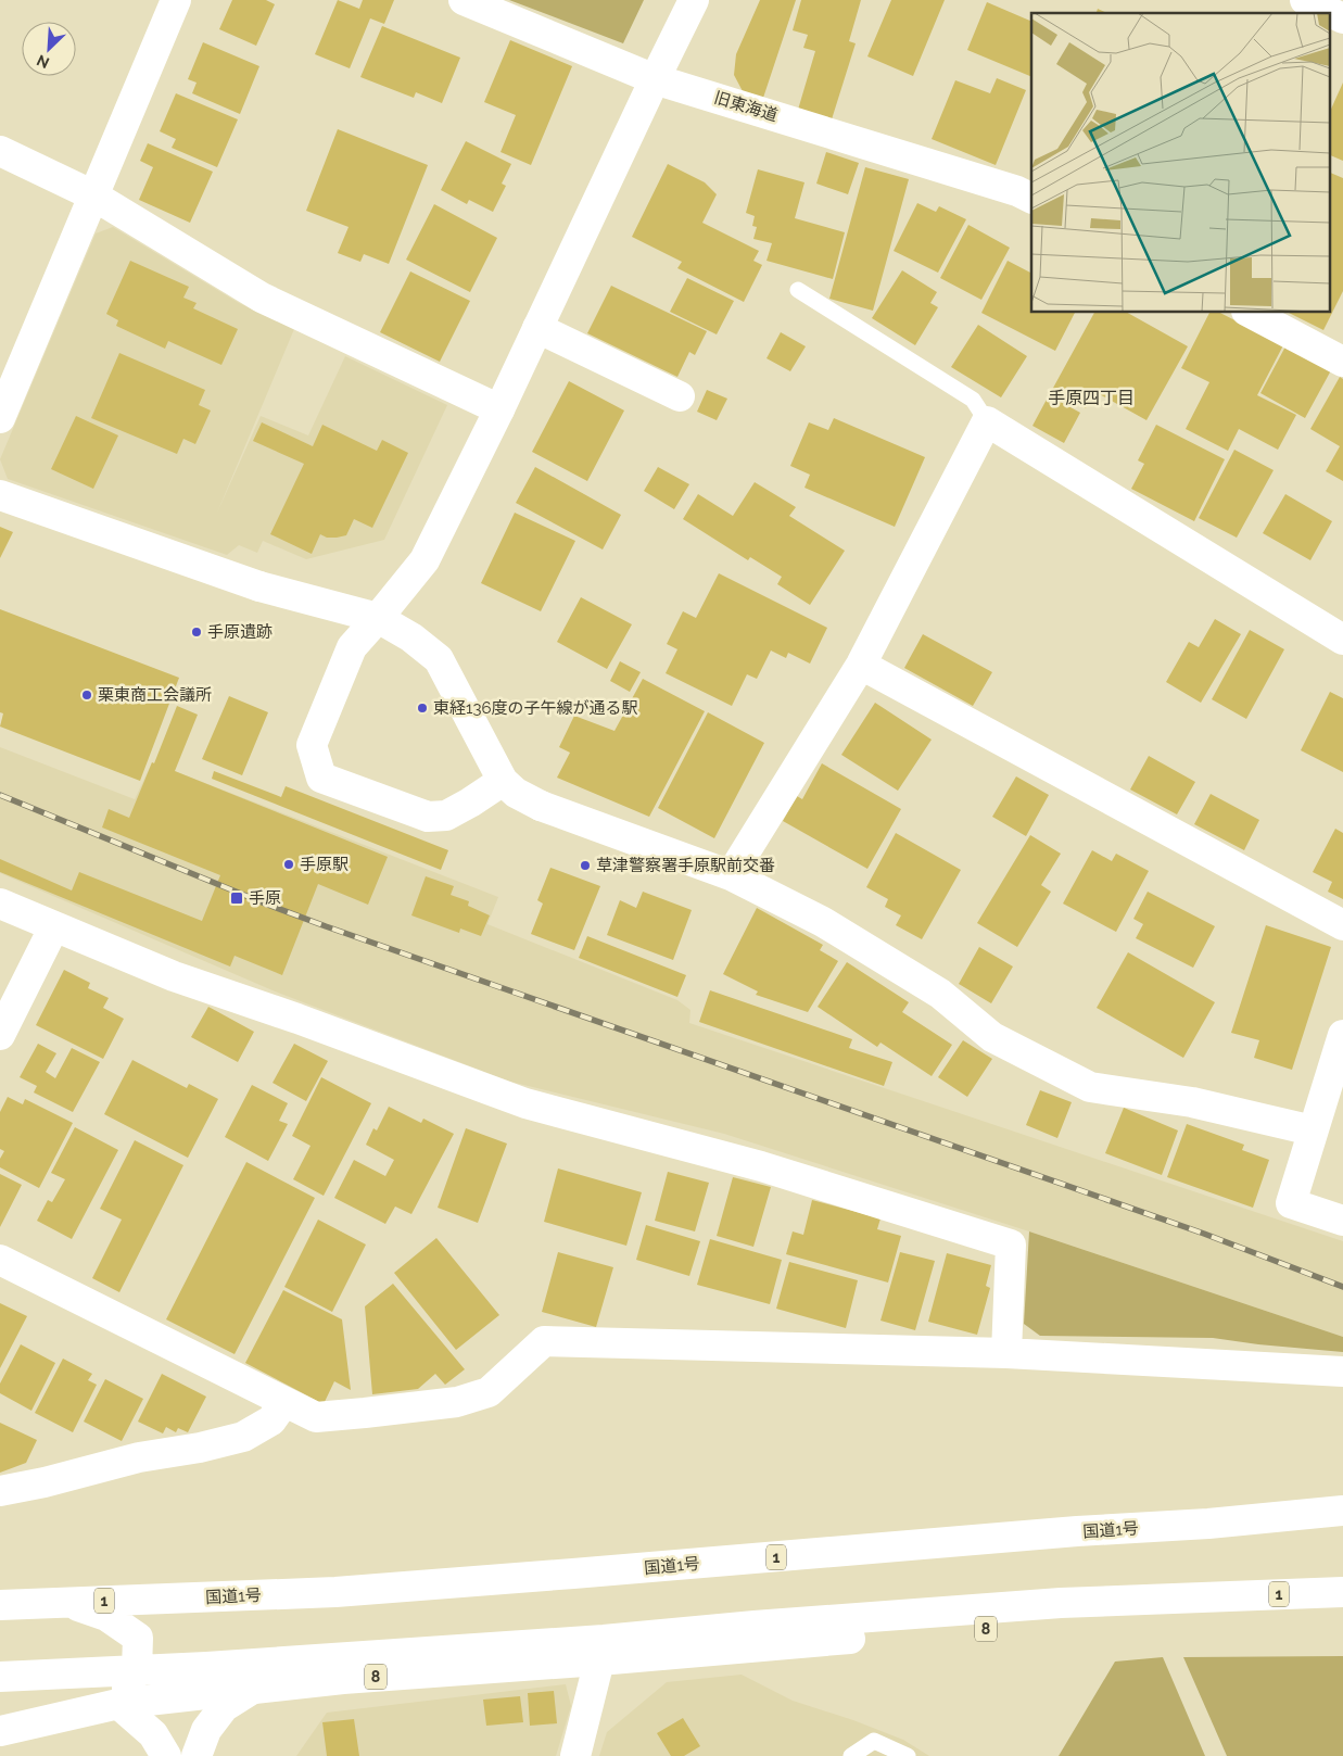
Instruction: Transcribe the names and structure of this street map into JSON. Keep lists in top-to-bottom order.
{
  "streets": {
    "main road": [
      "旧東海道",
      "国道1号",
      "1",
      "8"
    ]
  },
  "crossings": [
    ["1", "8"]
  ],
  "districts": ["手原四丁目"],
  "places": {
    "other": [
      "手原遺跡",
      "栗東商工会議所",
      "東経136度の子午線が通る駅",
      "手原駅",
      "草津警察署手原駅前交番"
    ],
    "transit": ["手原"]
  },
  "north": "bottom left"
}
